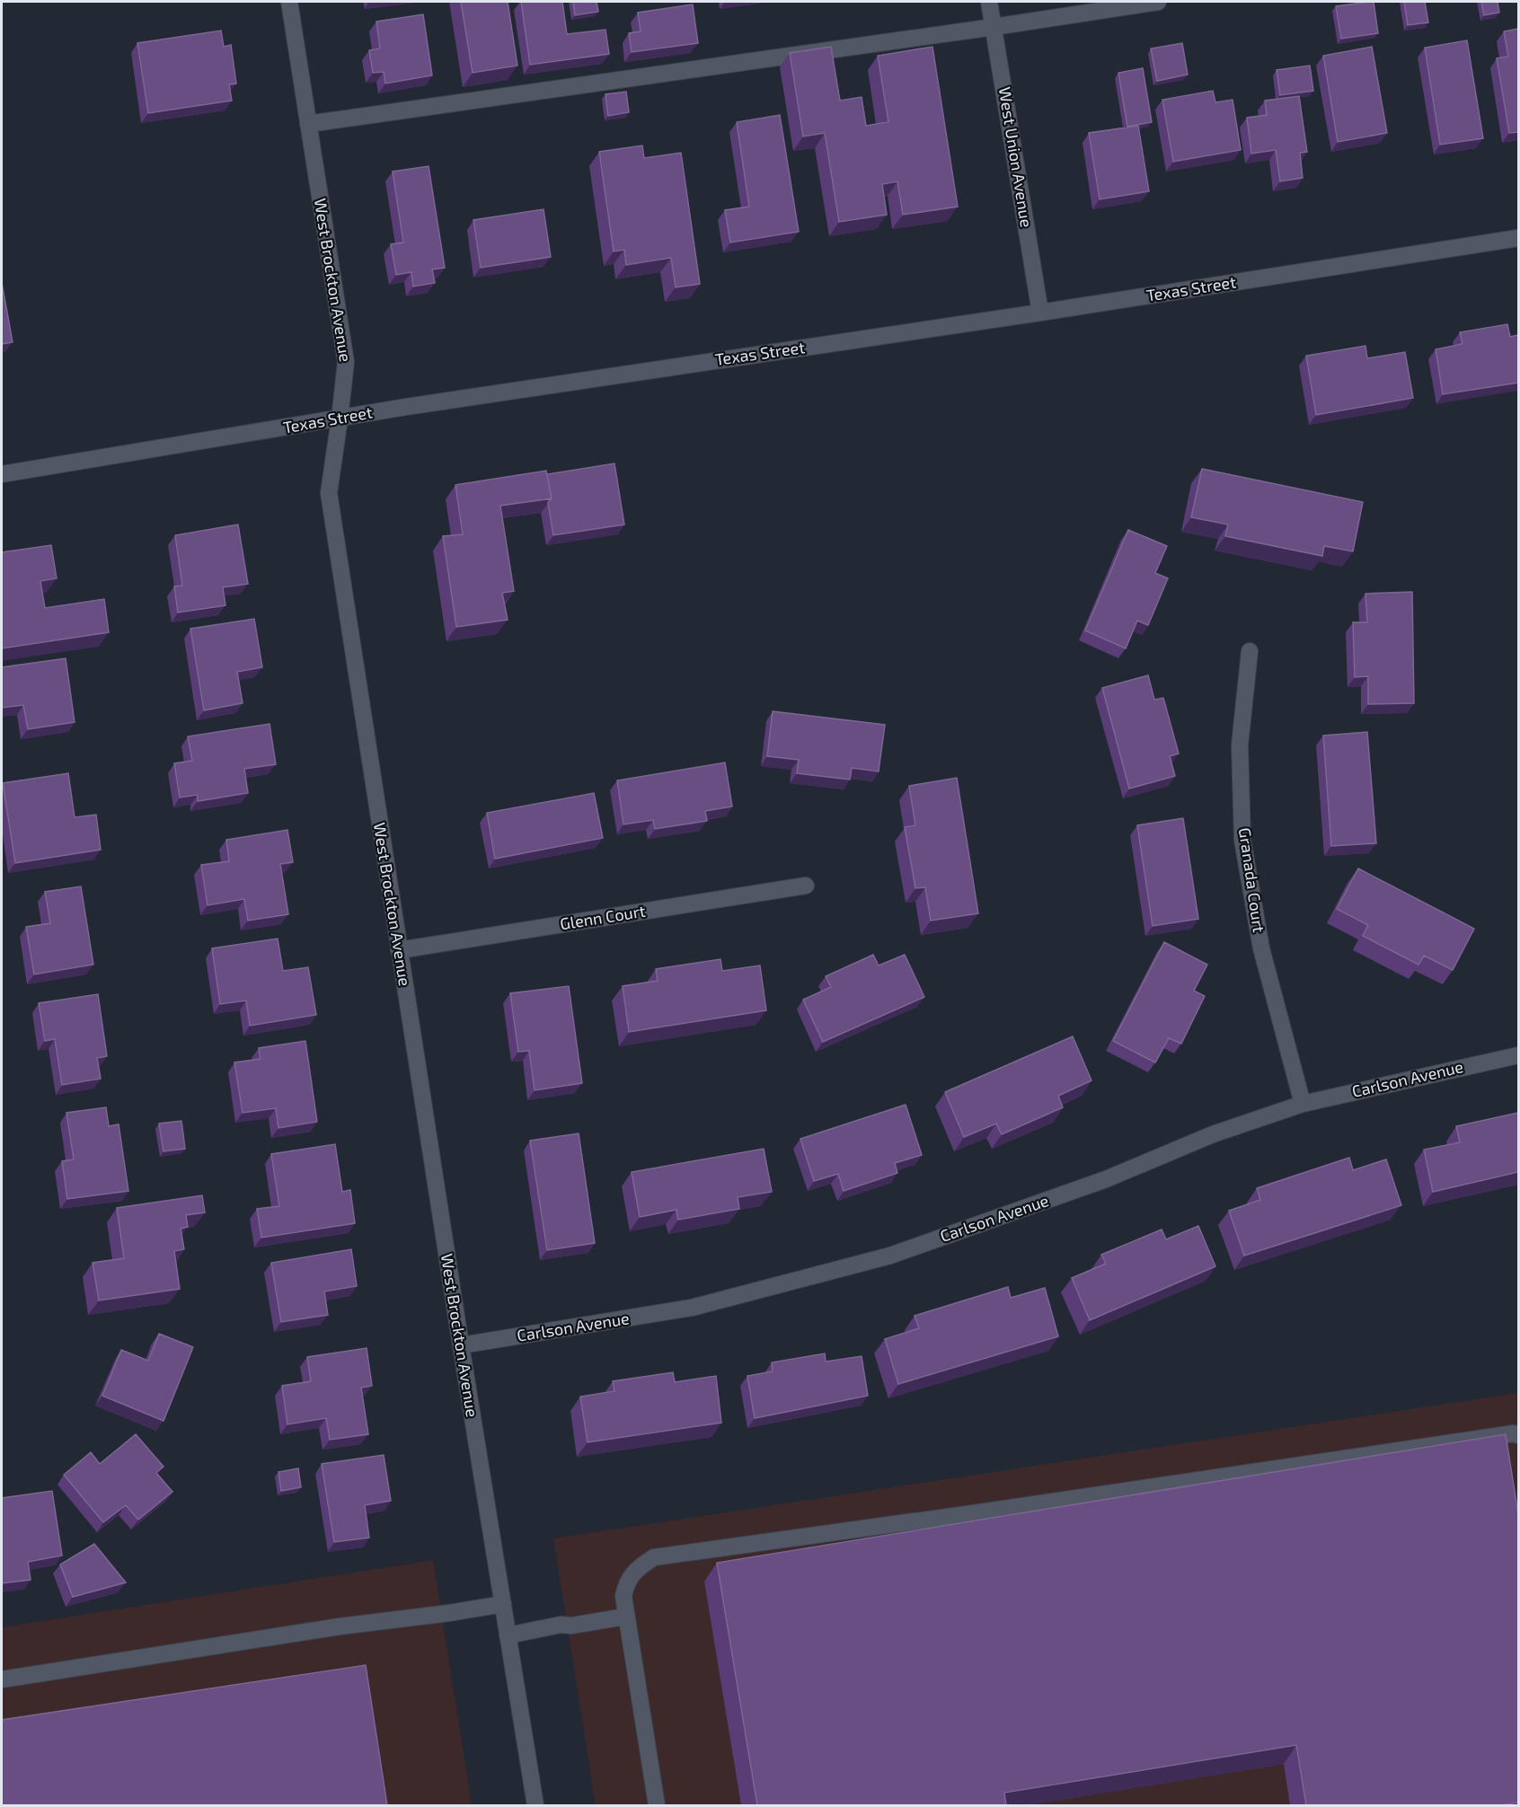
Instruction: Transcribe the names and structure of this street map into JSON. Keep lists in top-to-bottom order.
{
  "streets": {
    "street": [
      "West Union Avenue",
      "West Brockton Avenue",
      "Texas Street",
      "Granada Court",
      "Glenn Court",
      "Carlson Avenue"
    ]
  },
  "crossings": [
    ["West Union Avenue", "Texas Street"],
    ["West Brockton Avenue", "Texas Street"],
    ["West Brockton Avenue", "Glenn Court"],
    ["West Brockton Avenue", "Carlson Avenue"],
    ["Granada Court", "Carlson Avenue"]
  ]
}
